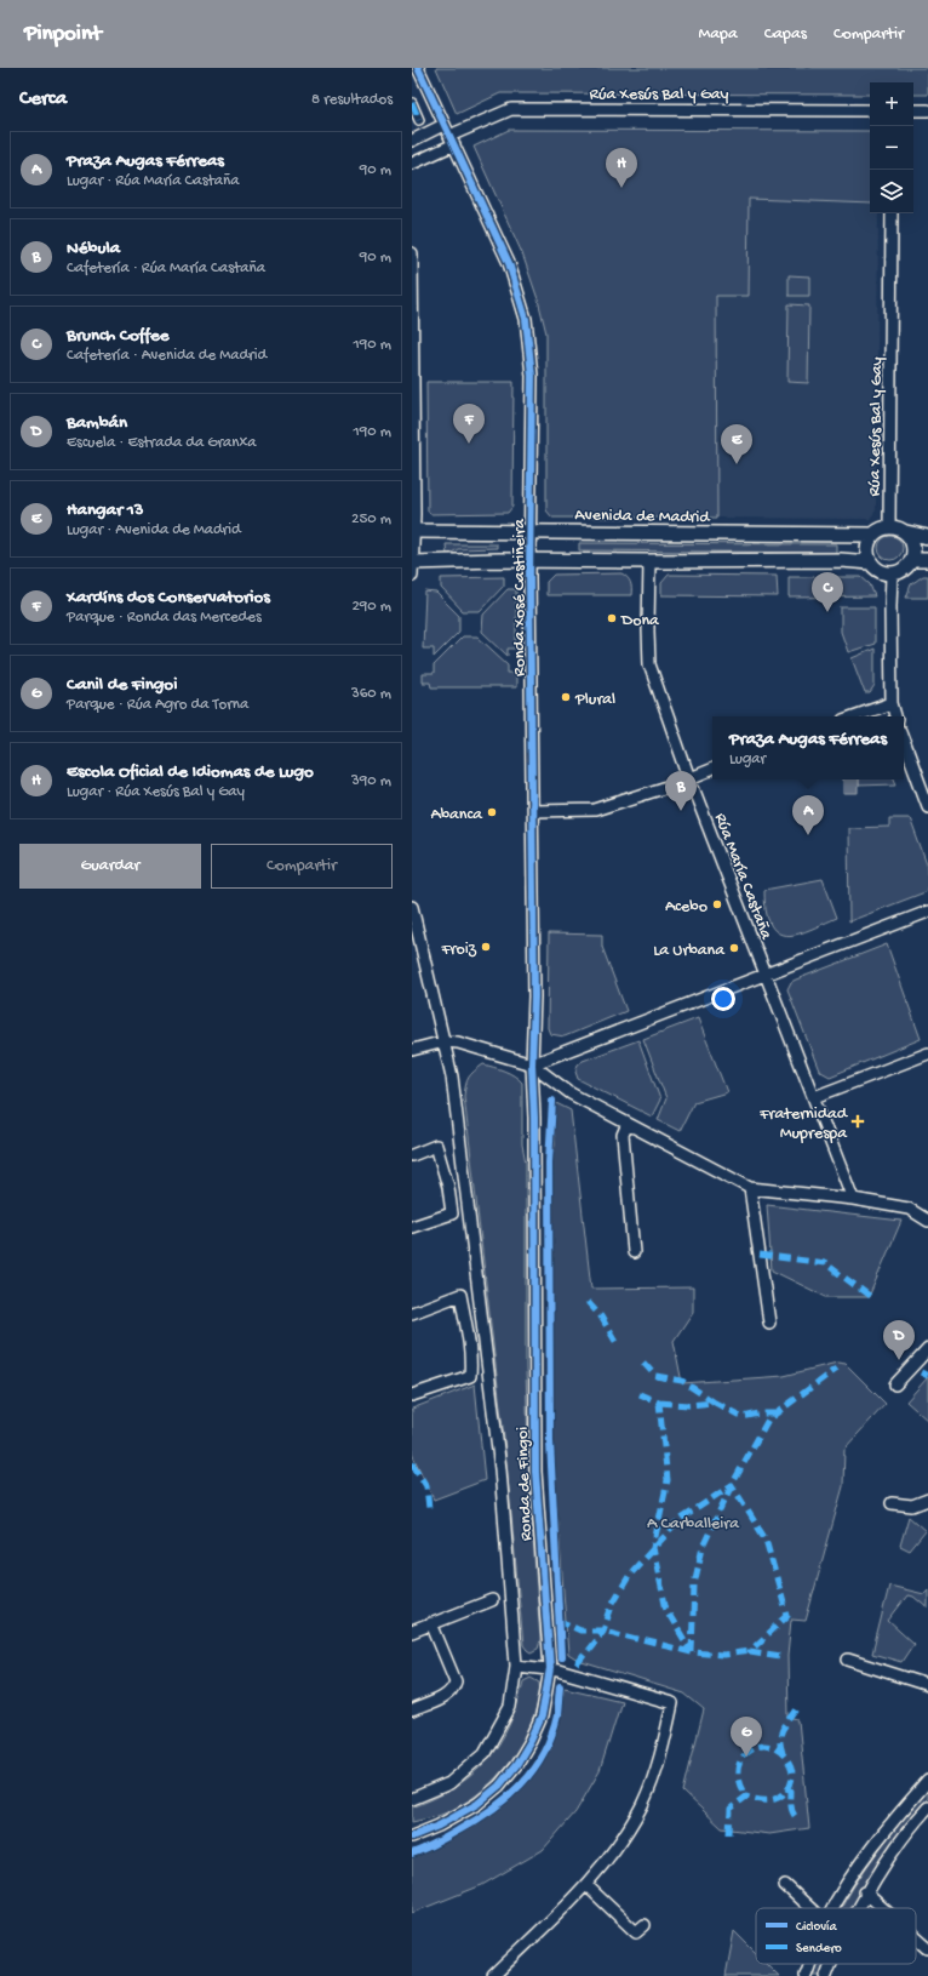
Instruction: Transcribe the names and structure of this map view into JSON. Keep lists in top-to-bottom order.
{
  "streets": {
    "street": [
      "Rúa Xesús Bal y Gay",
      "Avenida de Madrid",
      "Ronda Xosé Castiñeira",
      "Rúa María Castaña",
      "Ronda de Fingoi"
    ]
  },
  "crossings": [
    ["Rúa Xesús Bal y Gay", "Avenida de Madrid"],
    ["Rúa Xesús Bal y Gay", "Ronda Xosé Castiñeira"],
    ["Avenida de Madrid", "Ronda Xosé Castiñeira"],
    ["Ronda Xosé Castiñeira", "Ronda de Fingoi"]
  ],
  "parks": ["A Carballeira"],
  "places": {
    "other": [
      "Dona",
      "Plural",
      "Abanca",
      "Acebo",
      "Froiz",
      "La Urbana"
    ],
    "health": ["Fraternidad Muprespa"]
  },
  "legend": ["Ciclovía", "Sendero"],
  "page": {
    "header": "Pinpoint",
    "nav": ["Mapa", "Capas", "Compartir"],
    "heading": ["Cerca", "8 resultados"],
    "map_buttons": ["+", "−"],
    "list": [
      {
        "mark": "A",
        "name": "Praza Augas Férreas",
        "note": "Lugar · Rúa María Castaña",
        "value": "90 m"
      },
      {
        "mark": "B",
        "name": "Nébula",
        "note": "Cafetería · Rúa María Castaña",
        "value": "90 m"
      },
      {
        "mark": "C",
        "name": "Brunch Coffee",
        "note": "Cafetería · Avenida de Madrid",
        "value": "190 m"
      },
      {
        "mark": "D",
        "name": "Bambán",
        "note": "Escuela · Estrada da Granxa",
        "value": "190 m"
      },
      {
        "mark": "E",
        "name": "Hangar 13",
        "note": "Lugar · Avenida de Madrid",
        "value": "250 m"
      },
      {
        "mark": "F",
        "name": "Xardíns dos Conservatorios",
        "note": "Parque · Ronda das Mercedes",
        "value": "290 m"
      },
      {
        "mark": "G",
        "name": "Canil de Fingoi",
        "note": "Parque · Rúa Agro da Torna",
        "value": "360 m"
      },
      {
        "mark": "H",
        "name": "Escola Oficial de Idiomas de Lugo",
        "note": "Lugar · Rúa Xesús Bal y Gay",
        "value": "390 m"
      }
    ],
    "pins": [
      "H",
      "F",
      "E",
      "C",
      "B",
      "A",
      "D",
      "G"
    ],
    "popup": ["Praza Augas Férreas", "Lugar"],
    "buttons": ["Guardar", "Compartir"]
  }
}
